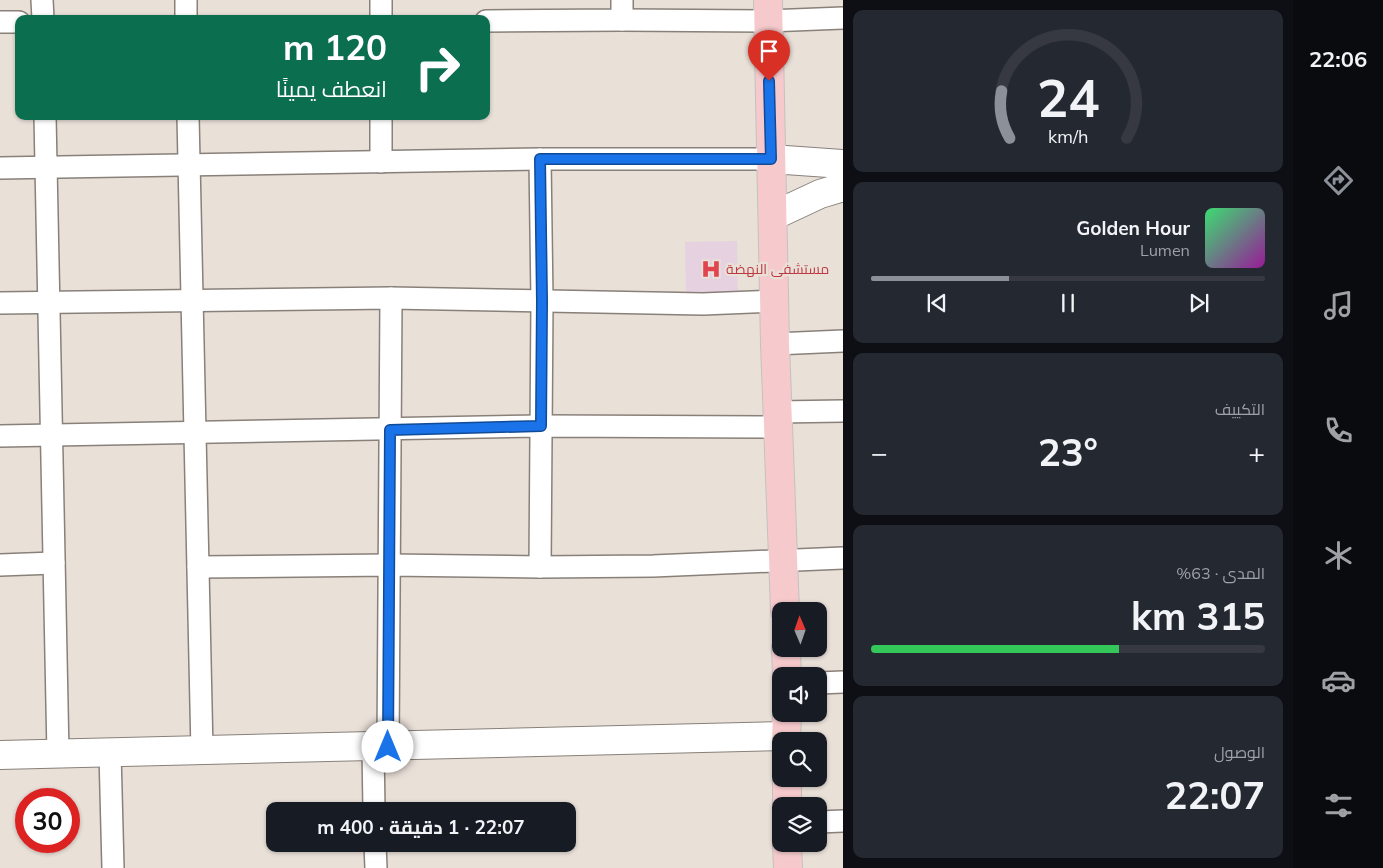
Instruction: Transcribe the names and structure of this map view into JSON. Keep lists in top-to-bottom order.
{
  "places": {
    "hospital": ["مستشفى النهضة"]
  },
  "north": "top",
  "page": {
    "tabs": "22:06",
    "turn": ["120 m", "انعطف يمينًا"],
    "song": ["Golden Hour", "Lumen"],
    "tile": [
      "التكييف",
      ["المدى · 63%", "315 km"],
      ["الوصول", "22:07"]
    ],
    "heat": ["−", "23°", "+"],
    "limit": "30",
    "trip": "22:07 · 1 دقيقة · 400 m",
    "gauge": ["24", "km/h"]
  }
}
